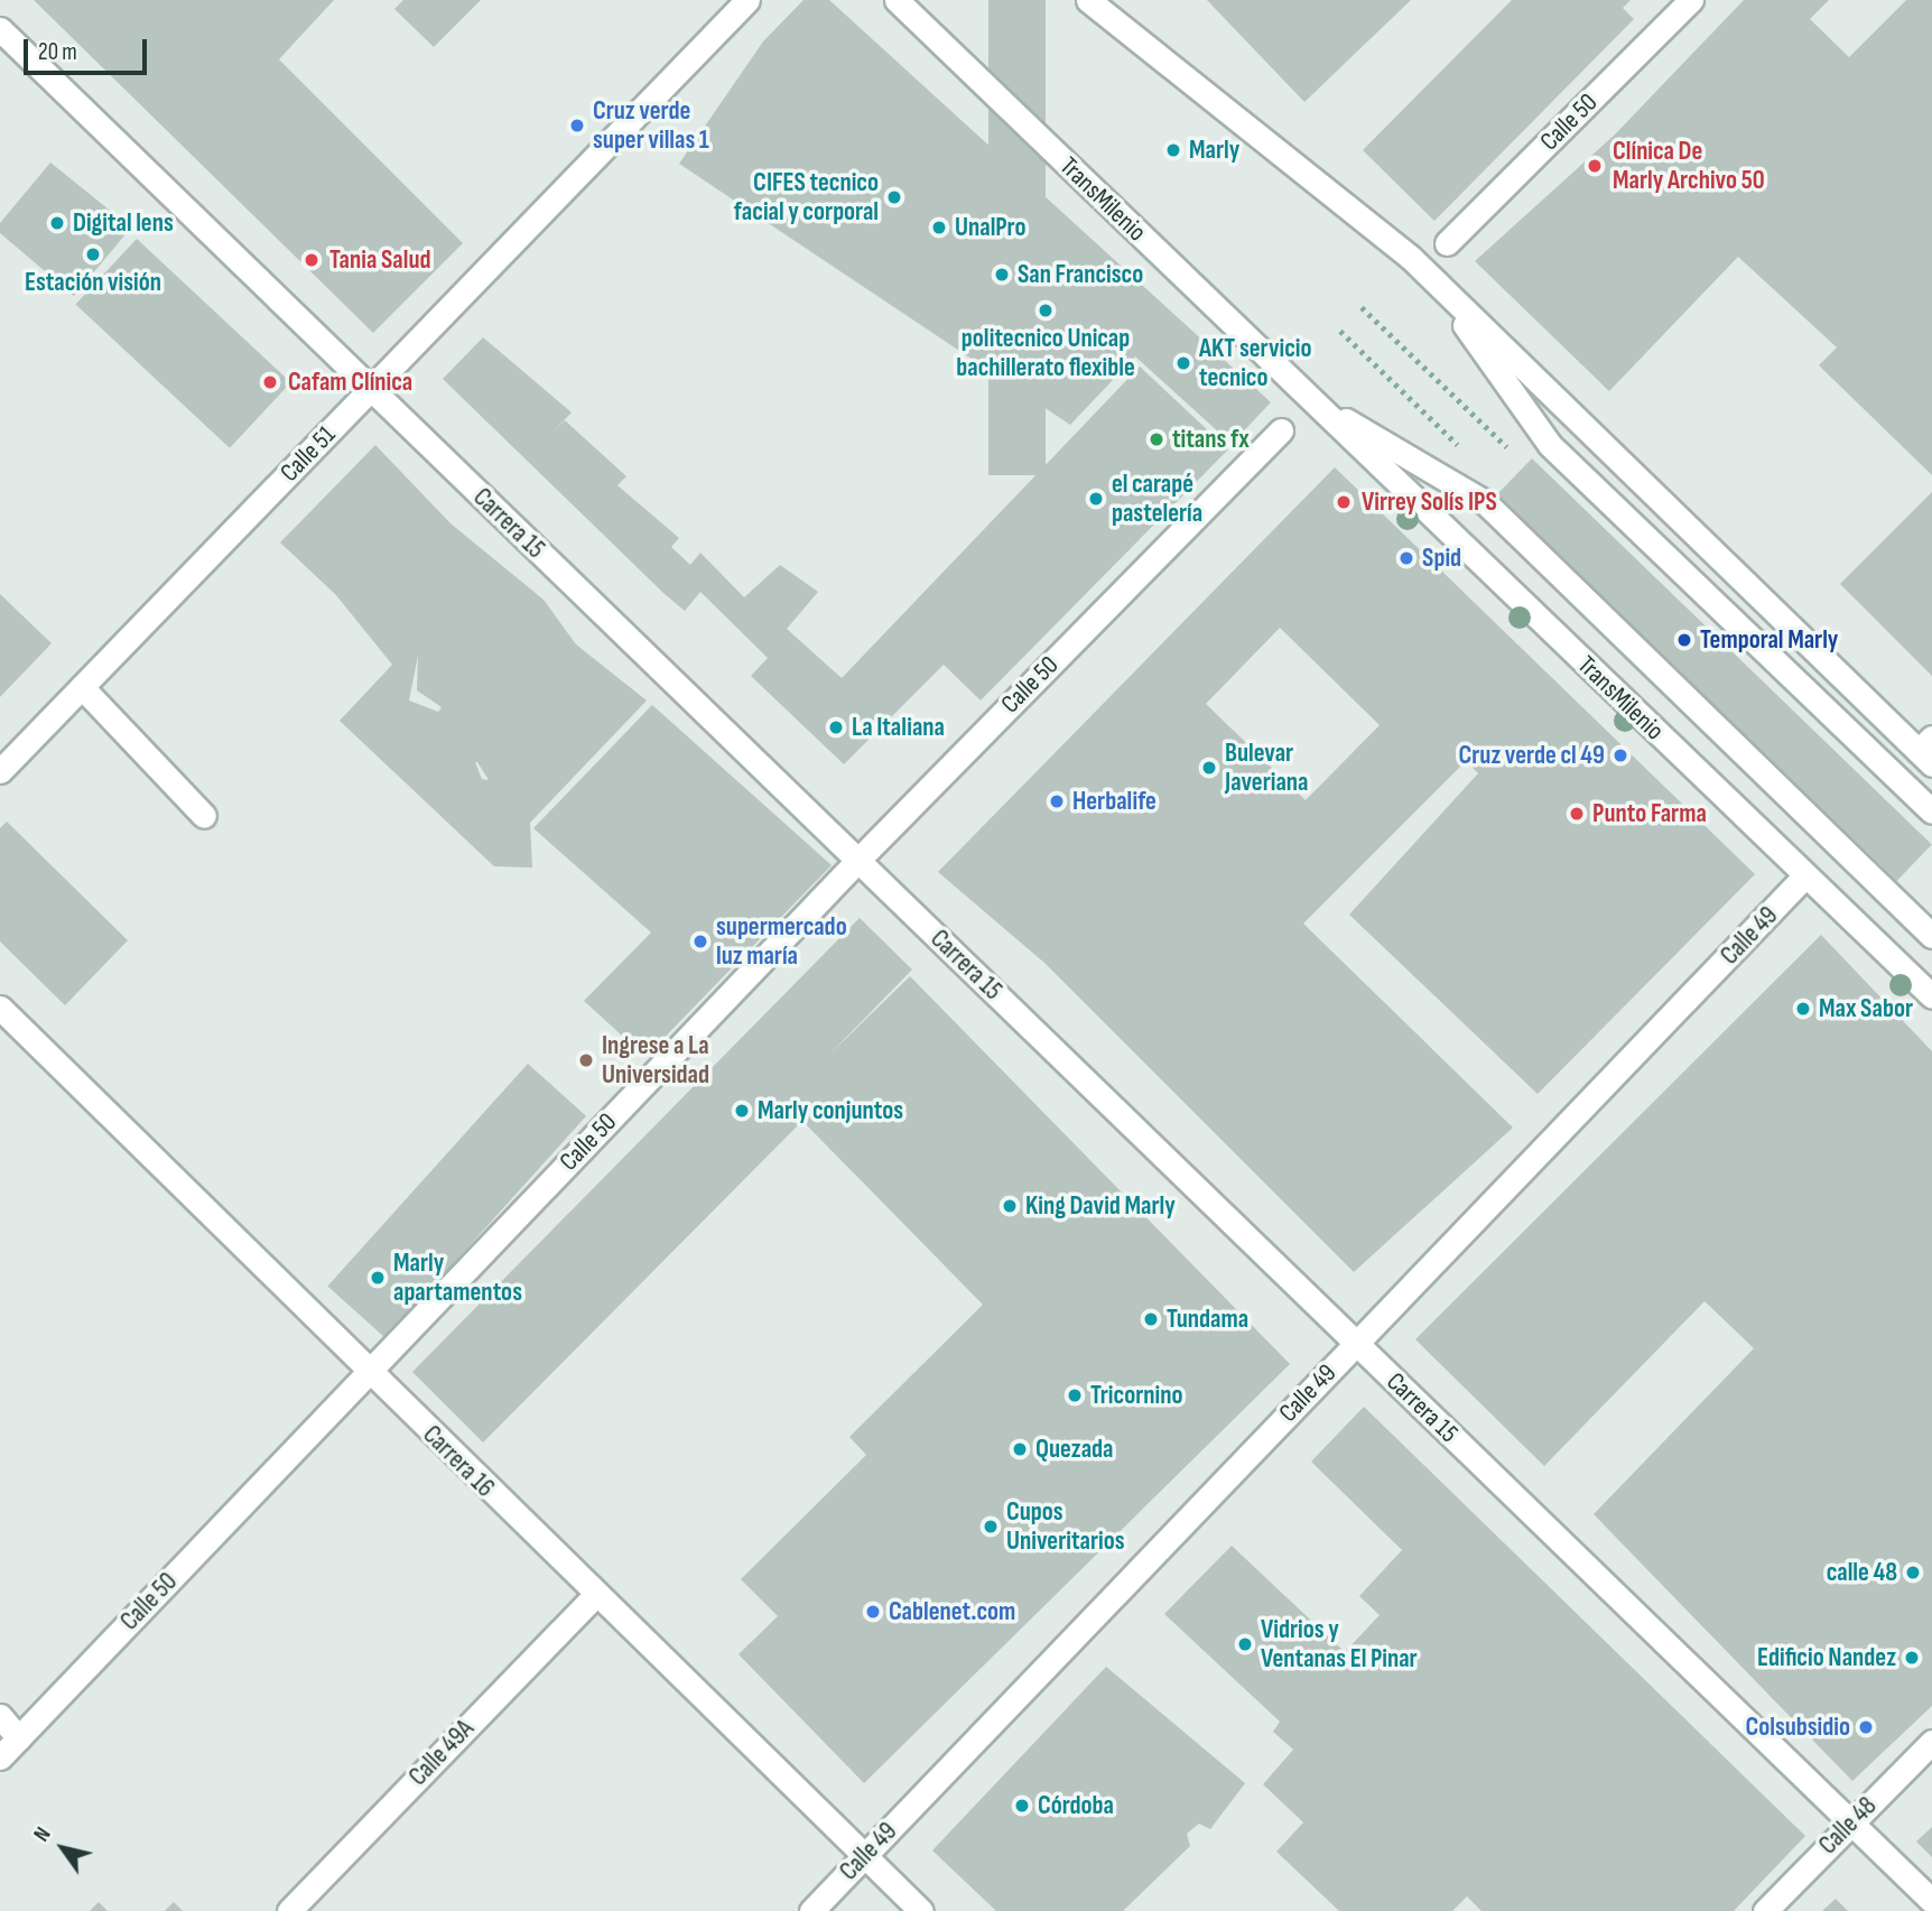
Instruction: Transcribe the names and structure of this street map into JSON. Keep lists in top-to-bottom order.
{
  "streets": {
    "street": [
      "Calle 50",
      "TransMilenio",
      "Calle 51",
      "Carrera 15",
      "Calle 49",
      "Carrera 16",
      "Calle 49A",
      "Calle 48"
    ]
  },
  "crossings": [
    ["Calle 50", "Carrera 15"],
    ["Calle 50", "Carrera 16"],
    ["TransMilenio", "Calle 49"],
    ["Calle 51", "Carrera 15"],
    ["Carrera 15", "Calle 49"],
    ["Carrera 15", "Calle 48"],
    ["Calle 49", "Carrera 16"],
    ["Carrera 16", "Calle 49A"]
  ],
  "places": [
    "Cruz verde super villas 1",
    "Marly",
    "Clínica De Marly Archivo 50",
    "CIFES tecnico facial y corporal",
    "Digital lens",
    "UnalPro",
    "Estación visión",
    "Tania Salud",
    "San Francisco",
    "politecnico Unicap bachillerato flexible",
    "AKT servicio tecnico",
    "Cafam Clínica",
    "titans fx",
    "el carapé pastelería",
    "Virrey Solís IPS",
    "Spid",
    "Temporal Marly",
    "La Italiana",
    "Cruz verde cl 49",
    "Bulevar Javeriana",
    "Herbalife",
    "Punto Farma",
    "supermercado luz maría",
    "Max Sabor",
    "Ingrese a La Universidad",
    "Marly conjuntos",
    "King David Marly",
    "Marly apartamentos",
    "Tundama",
    "Tricornino",
    "Quezada",
    "Cupos Univeritarios",
    "calle 48",
    "Cablenet.com",
    "Vidrios y Ventanas El Pinar",
    "Edificio Nandez",
    "Colsubsidio",
    "Córdoba"
  ],
  "scale_bar": "20 m",
  "north": "top left"
}
